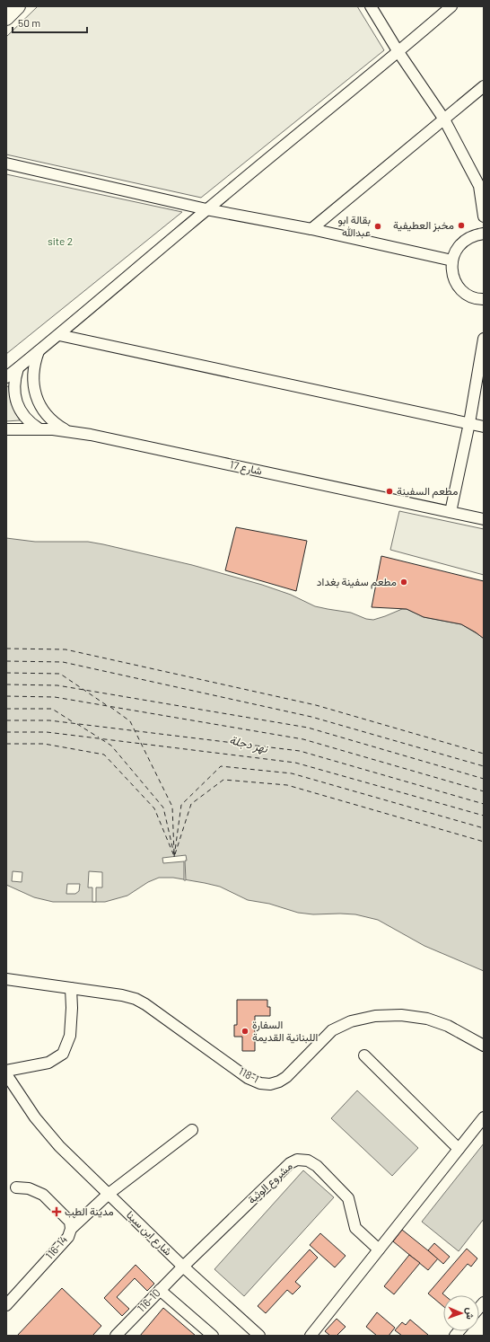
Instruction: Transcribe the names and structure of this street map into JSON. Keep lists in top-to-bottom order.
{
  "streets": {
    "street": [
      "شارع 17",
      "118-1",
      "مشروع الوثبة",
      "شارع ابن سينا",
      "116-14",
      "116-10"
    ]
  },
  "crossings": [
    ["مشروع الوثبة", "شارع ابن سينا"],
    ["مشروع الوثبة", "116-10"],
    ["شارع ابن سينا", "116-10"]
  ],
  "water": ["نهر دجلة"],
  "parks": ["site 2"],
  "places": {
    "other": [
      "مخبز العطيفية",
      "بقالة ابو عبدالله",
      "مطعم السفينة",
      "مطعم سفينة بغداد",
      "السفارة اللبنانية القديمة"
    ],
    "health": ["مدينة الطب"]
  },
  "scale_bar": "50 m",
  "north": "right"
}
